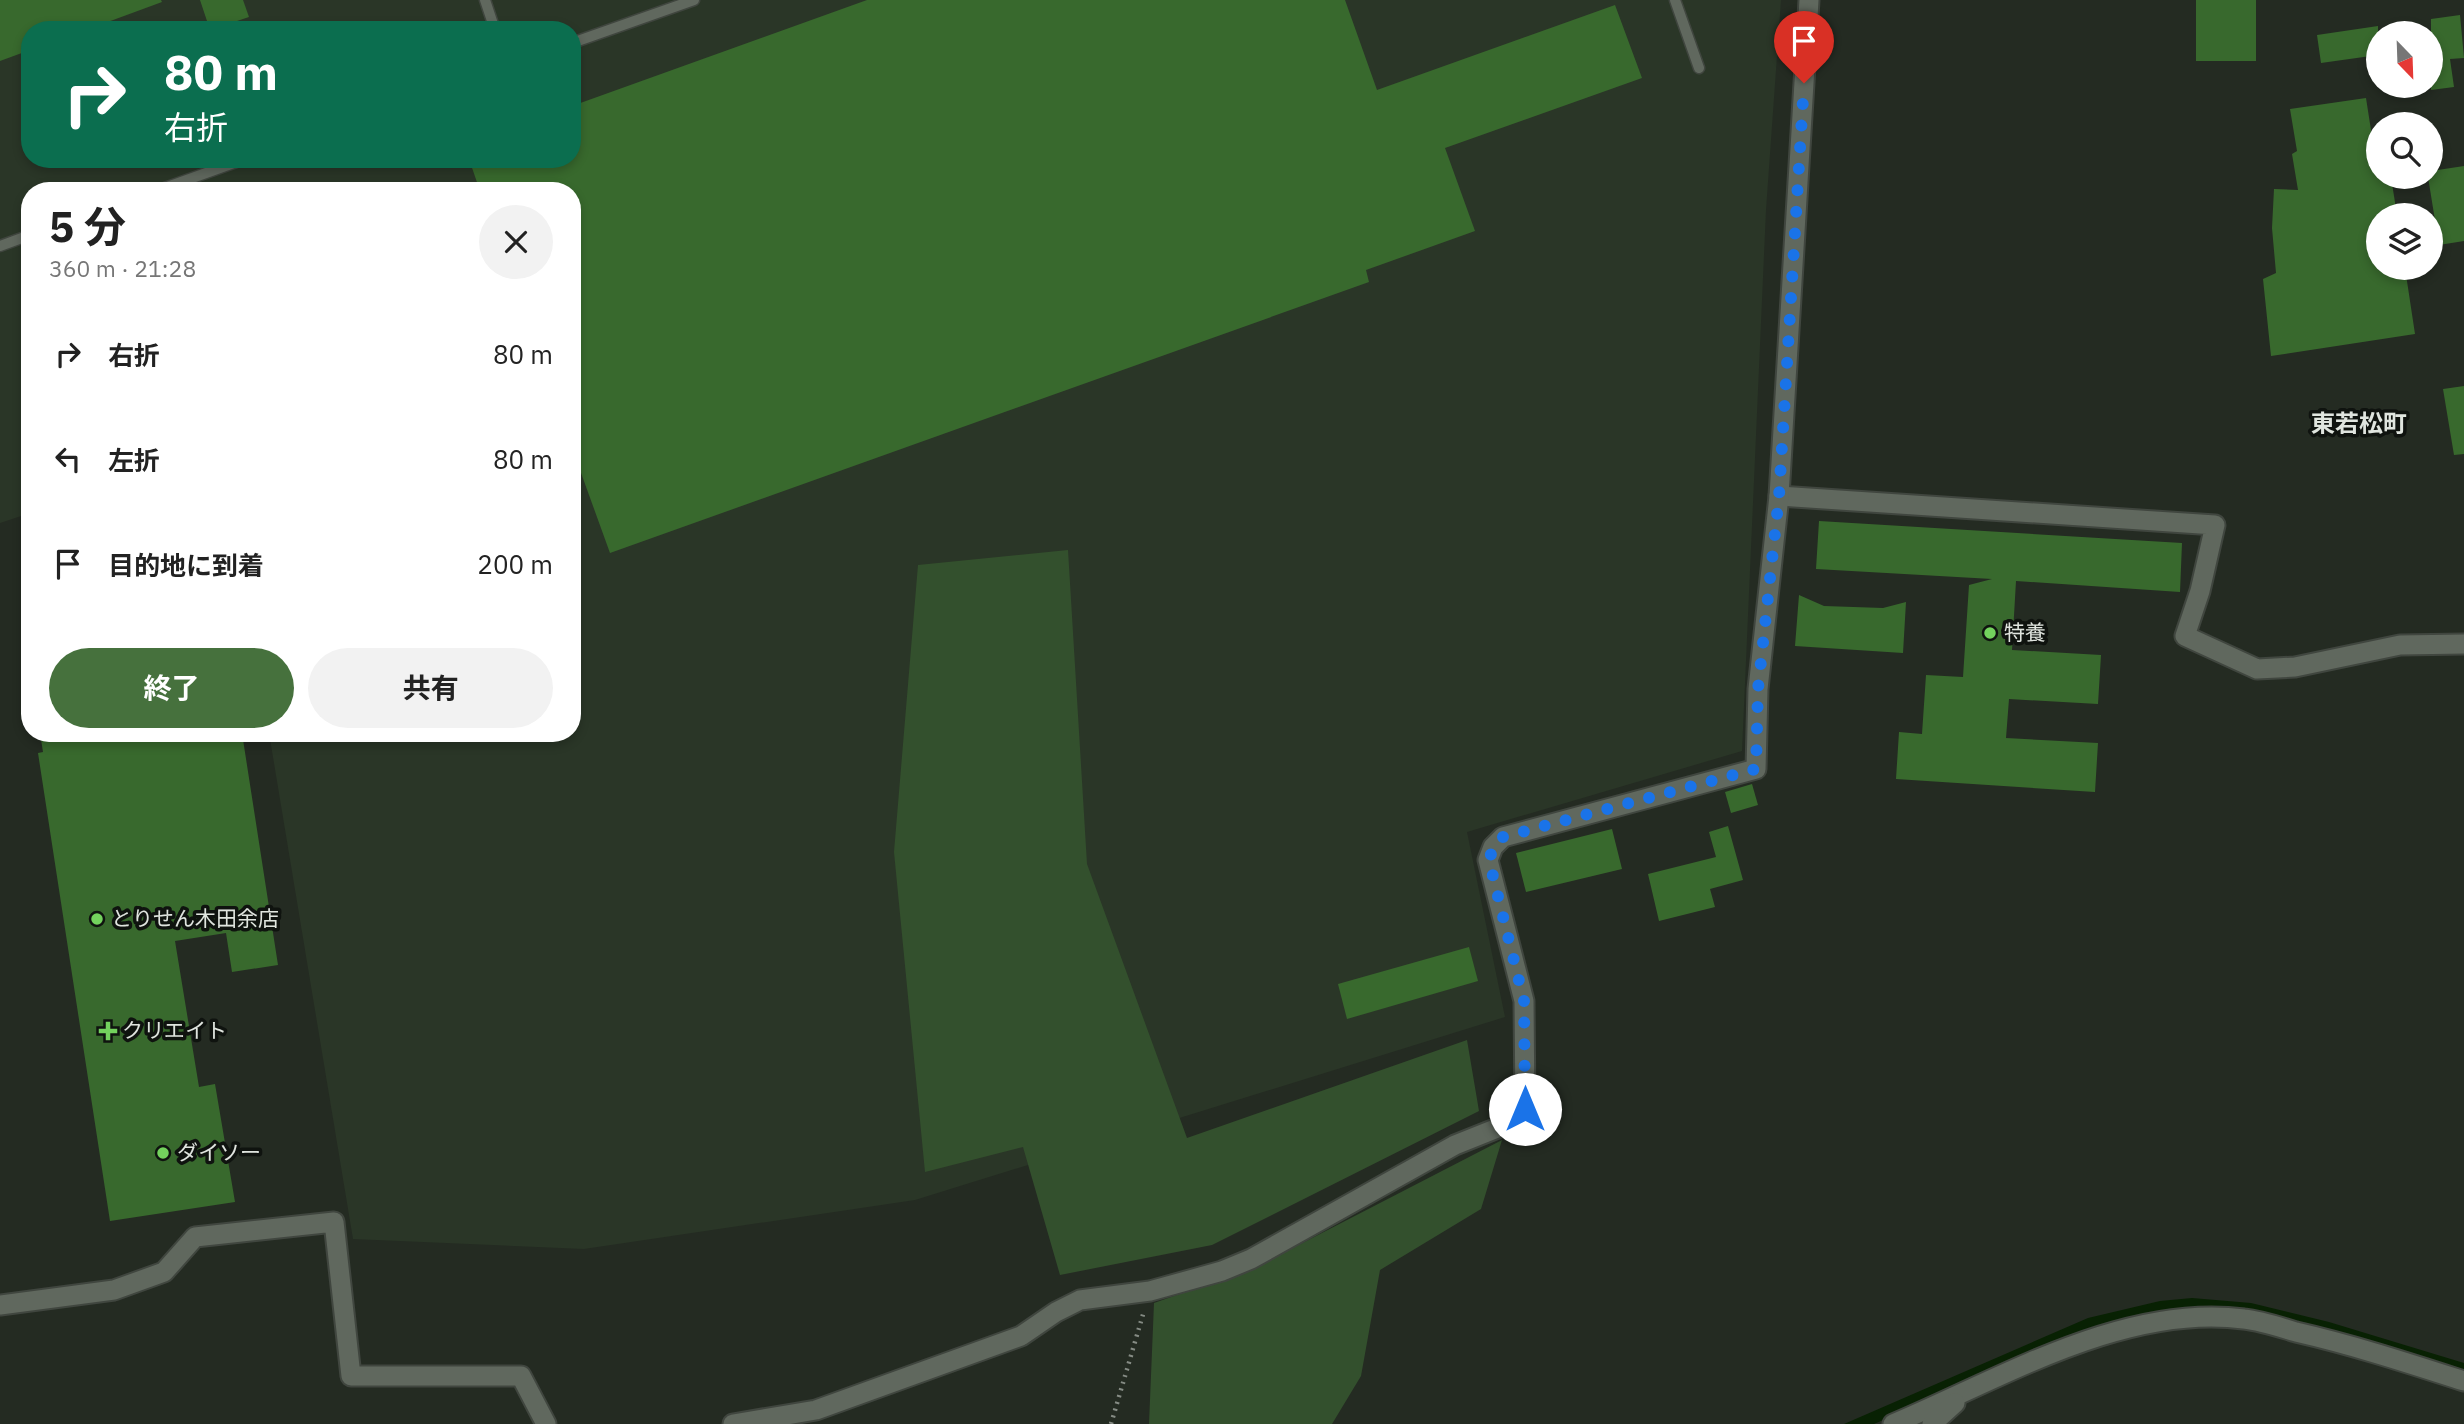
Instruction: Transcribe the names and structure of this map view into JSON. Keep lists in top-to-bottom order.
{
  "districts": ["東若松町"],
  "places": {
    "other": ["特養", "とりせん木田余店", "ダイソー"],
    "health": ["クリエイト"]
  },
  "north": "bottom right",
  "page": {
    "turn": ["80 m", "右折"],
    "heading": ["5 分", "360 m · 21:28"],
    "list": [
      {
        "name": "右折",
        "value": "80 m"
      },
      {
        "name": "左折",
        "value": "80 m"
      },
      {
        "name": "目的地に到着",
        "value": "200 m"
      }
    ],
    "buttons": ["終了", "共有"]
  }
}
